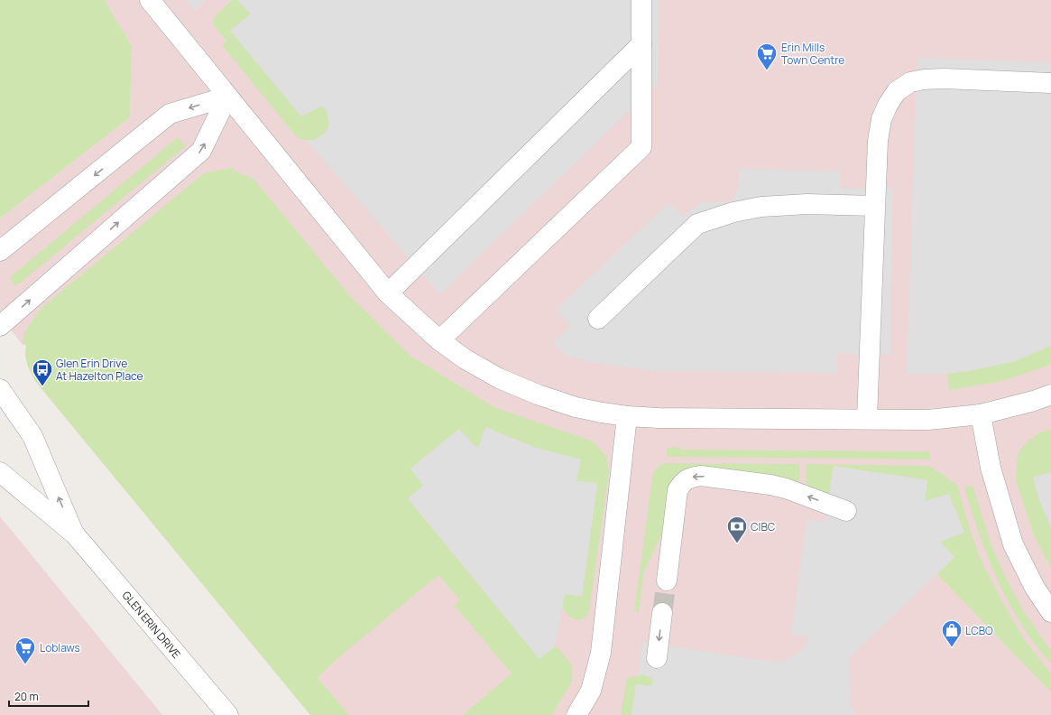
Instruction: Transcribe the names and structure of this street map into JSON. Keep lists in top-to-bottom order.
{
  "streets": {
    "street": ["GLEN ERIN DRIVE"]
  },
  "places": {
    "supermarket": ["Erin Mills Town Centre", "Loblaws"],
    "bus stop": ["Glen Erin Drive At Hazelton Place"],
    "bank": ["CIBC"],
    "shop": ["LCBO"]
  },
  "scale_bar": "20 m"
}
